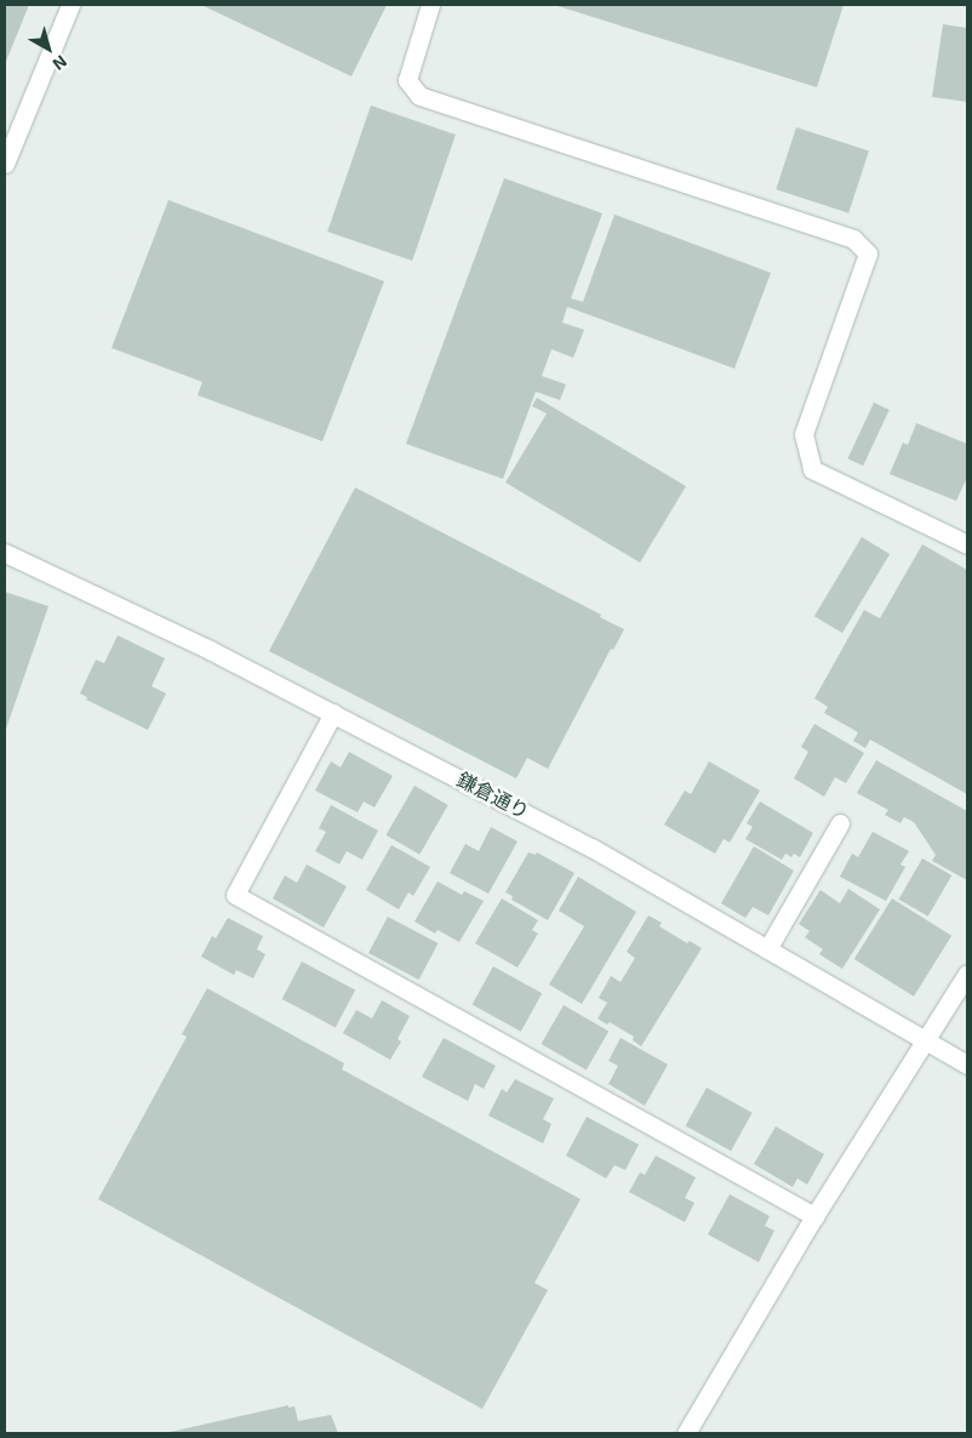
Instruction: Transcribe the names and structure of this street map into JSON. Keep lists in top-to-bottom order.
{
  "streets": {
    "street": ["鎌倉通り"]
  },
  "north": "bottom right"
}
